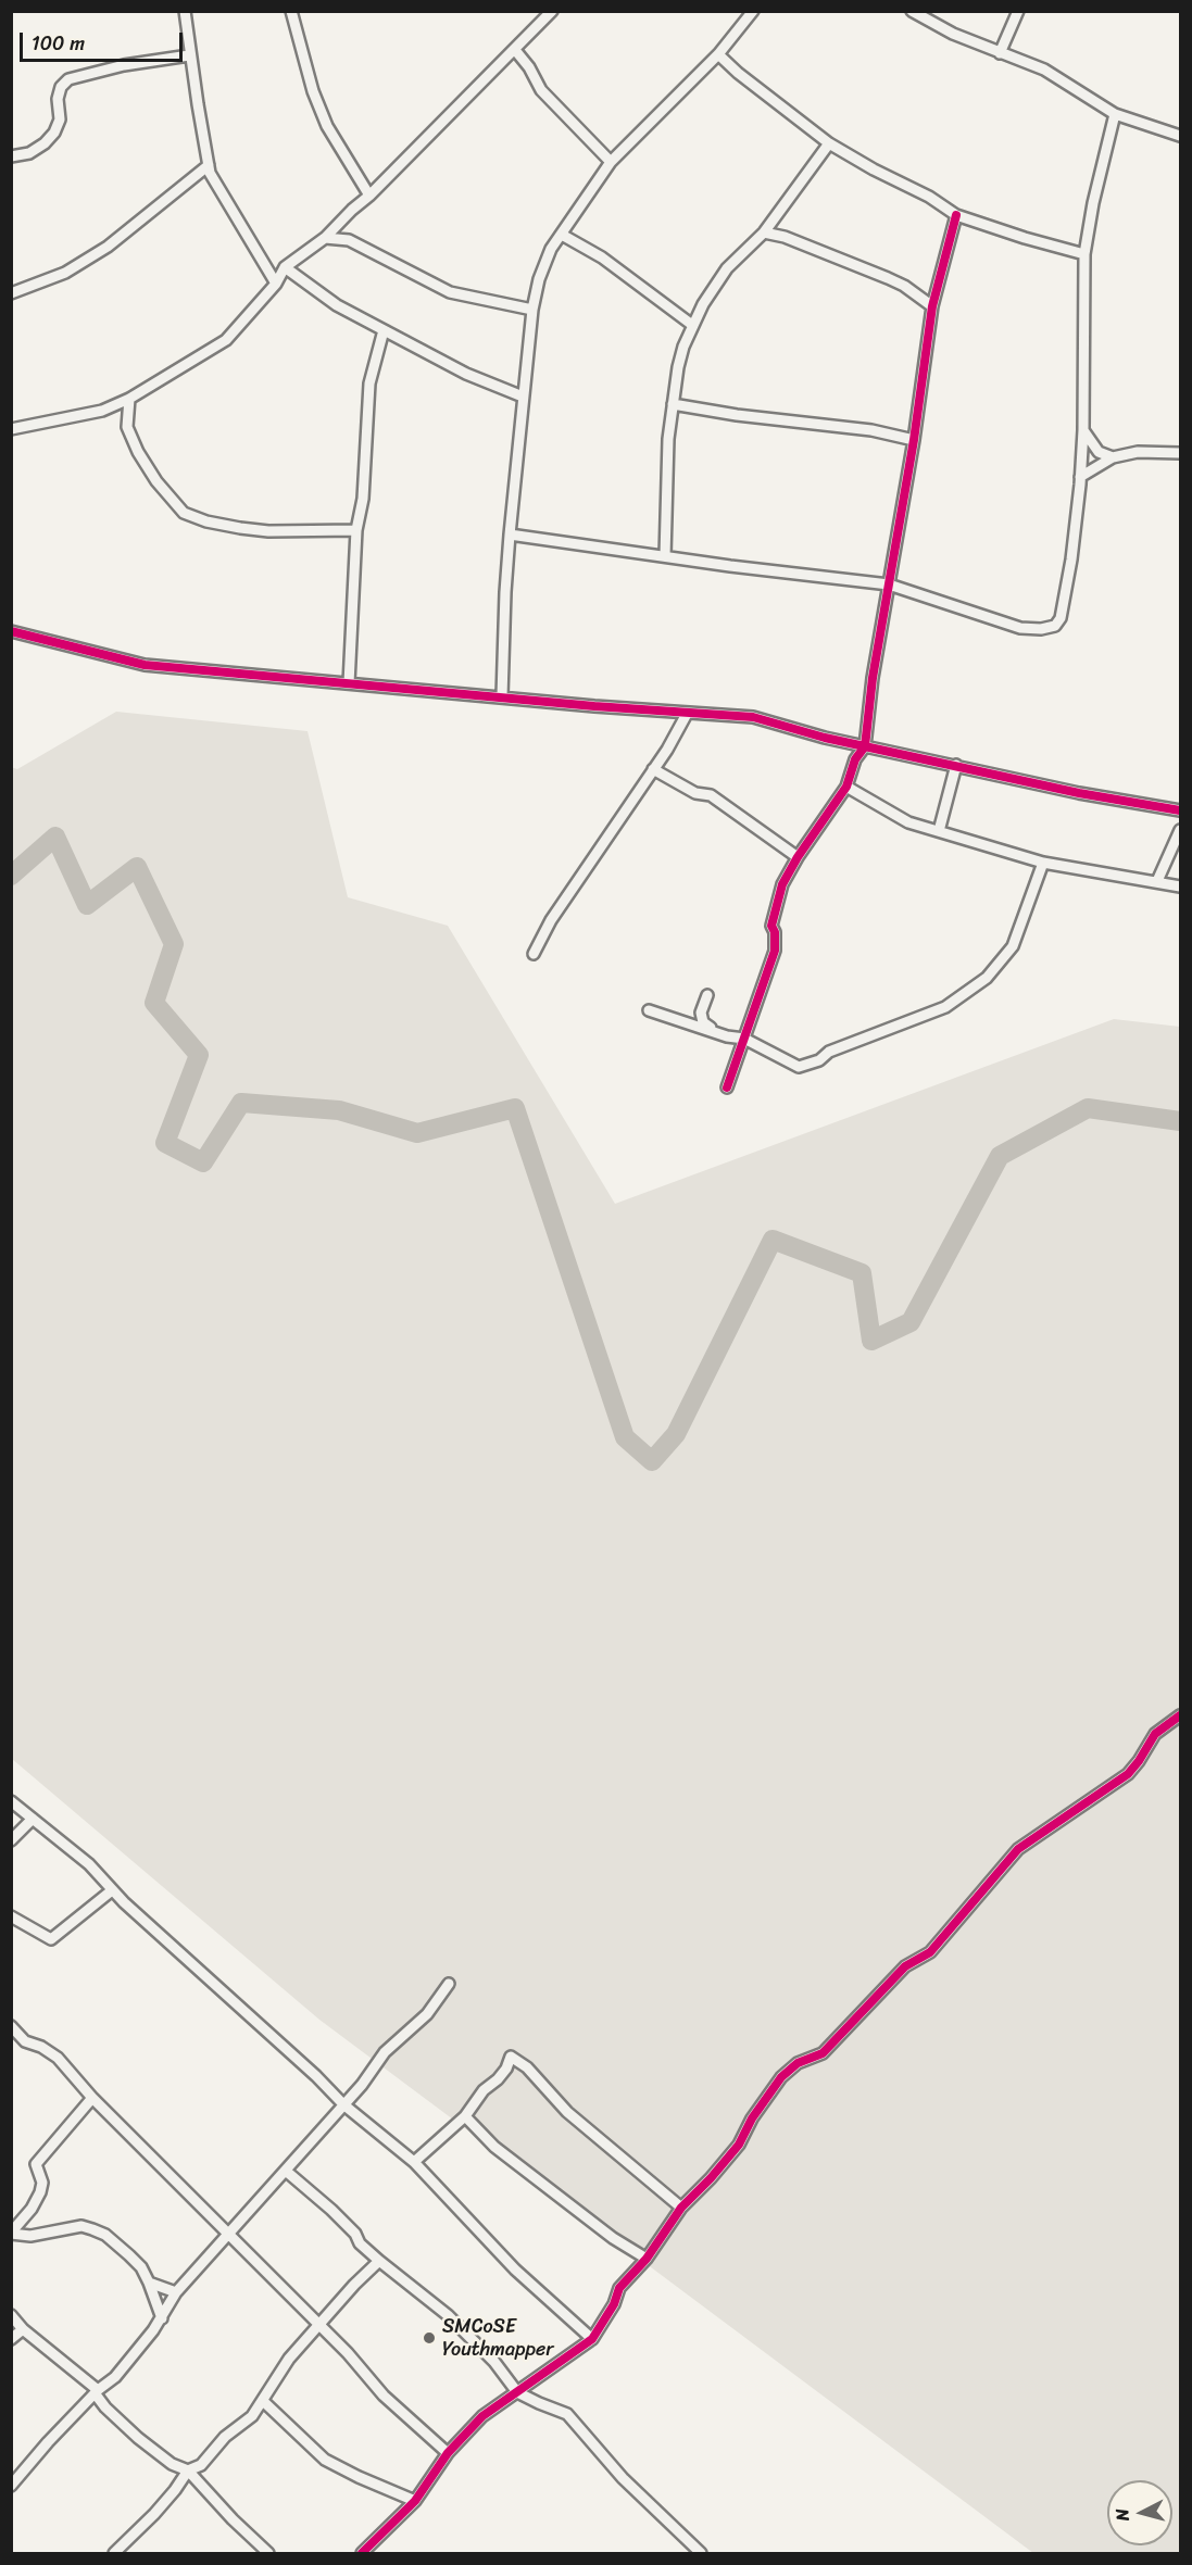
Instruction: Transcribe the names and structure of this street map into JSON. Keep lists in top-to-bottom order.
{
  "places": ["SMCoSE Youthmapper"],
  "scale_bar": "100 m",
  "north": "left"
}
